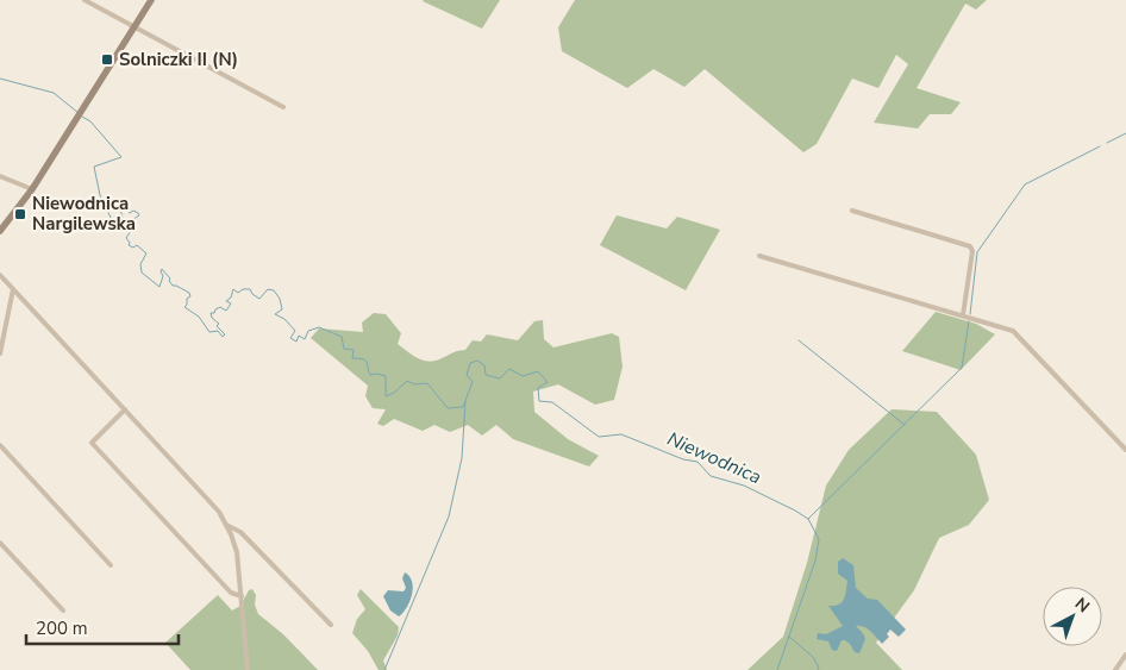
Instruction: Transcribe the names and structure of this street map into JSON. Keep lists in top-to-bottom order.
{
  "water": ["Niewodnica"],
  "places": {
    "transit": ["Solniczki II (N)", "Niewodnica Nargilewska"]
  },
  "scale_bar": "200 m",
  "north": "top right"
}
